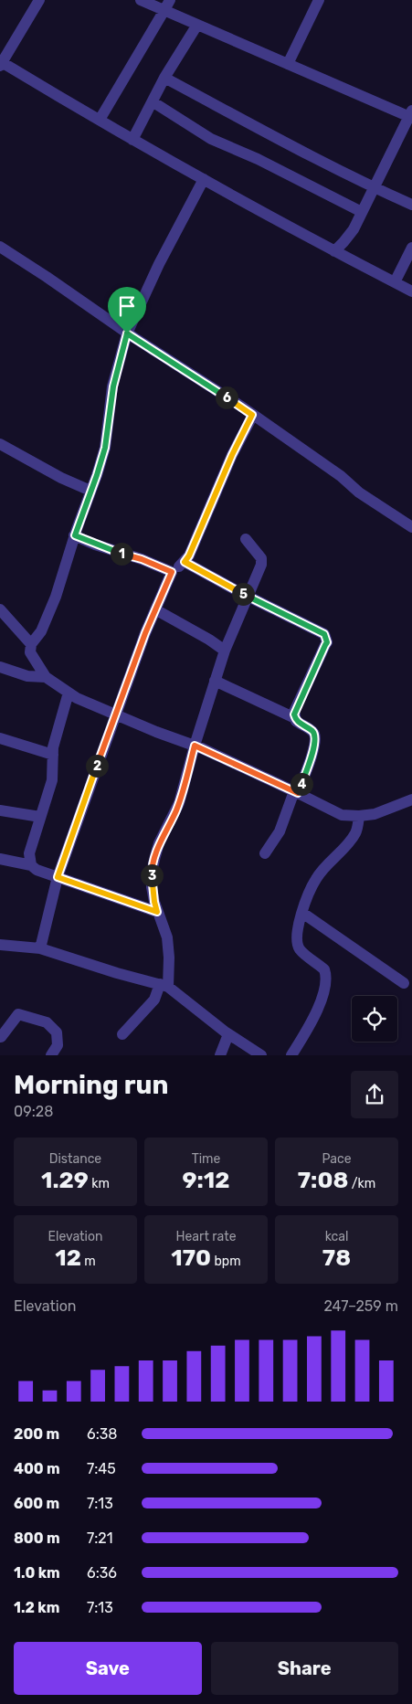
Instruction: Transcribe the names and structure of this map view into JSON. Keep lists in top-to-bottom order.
{
  "page": {
    "pins": [
      "6",
      "1",
      "5",
      "2",
      "4",
      "3"
    ],
    "heading": ["Morning run", "09:28"],
    "stats": [
      ["Distance", "1.29 km"],
      ["Time", "9:12"],
      ["Pace", "7:08 /km"],
      ["Elevation", "12 m"],
      ["Heart rate", "170 bpm"],
      ["kcal", "78"]
    ],
    "chart": ["Elevation", "247–259 m"],
    "list": [
      {
        "name": "200 m",
        "note": "6:38"
      },
      {
        "name": "400 m",
        "note": "7:45"
      },
      {
        "name": "600 m",
        "note": "7:13"
      },
      {
        "name": "800 m",
        "note": "7:21"
      },
      {
        "name": "1.0 km",
        "note": "6:36"
      },
      {
        "name": "1.2 km",
        "note": "7:13"
      }
    ],
    "buttons": ["Save", "Share"]
  }
}
